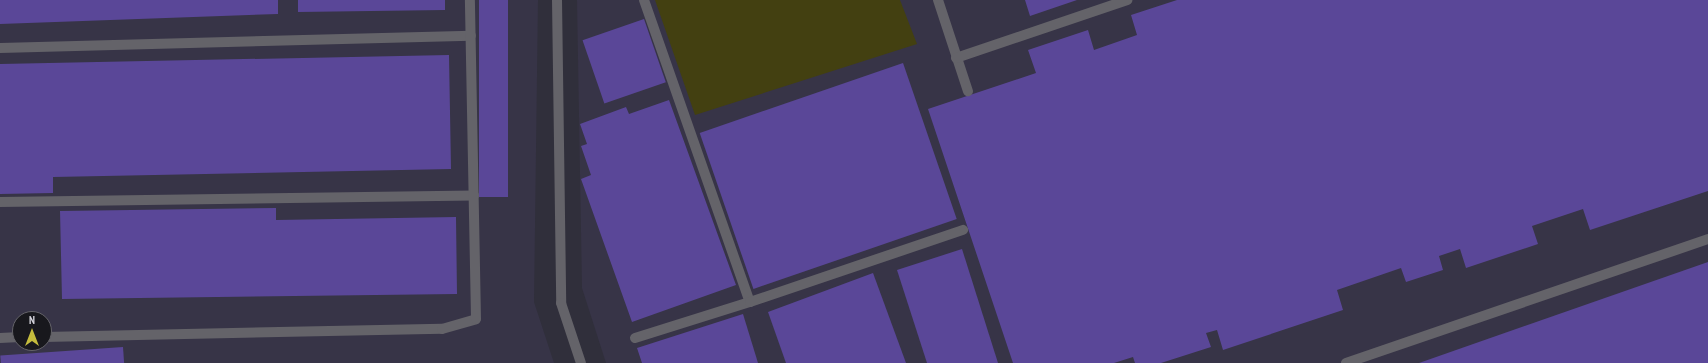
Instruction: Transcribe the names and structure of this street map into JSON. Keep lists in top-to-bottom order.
{
  "north": "top"
}
